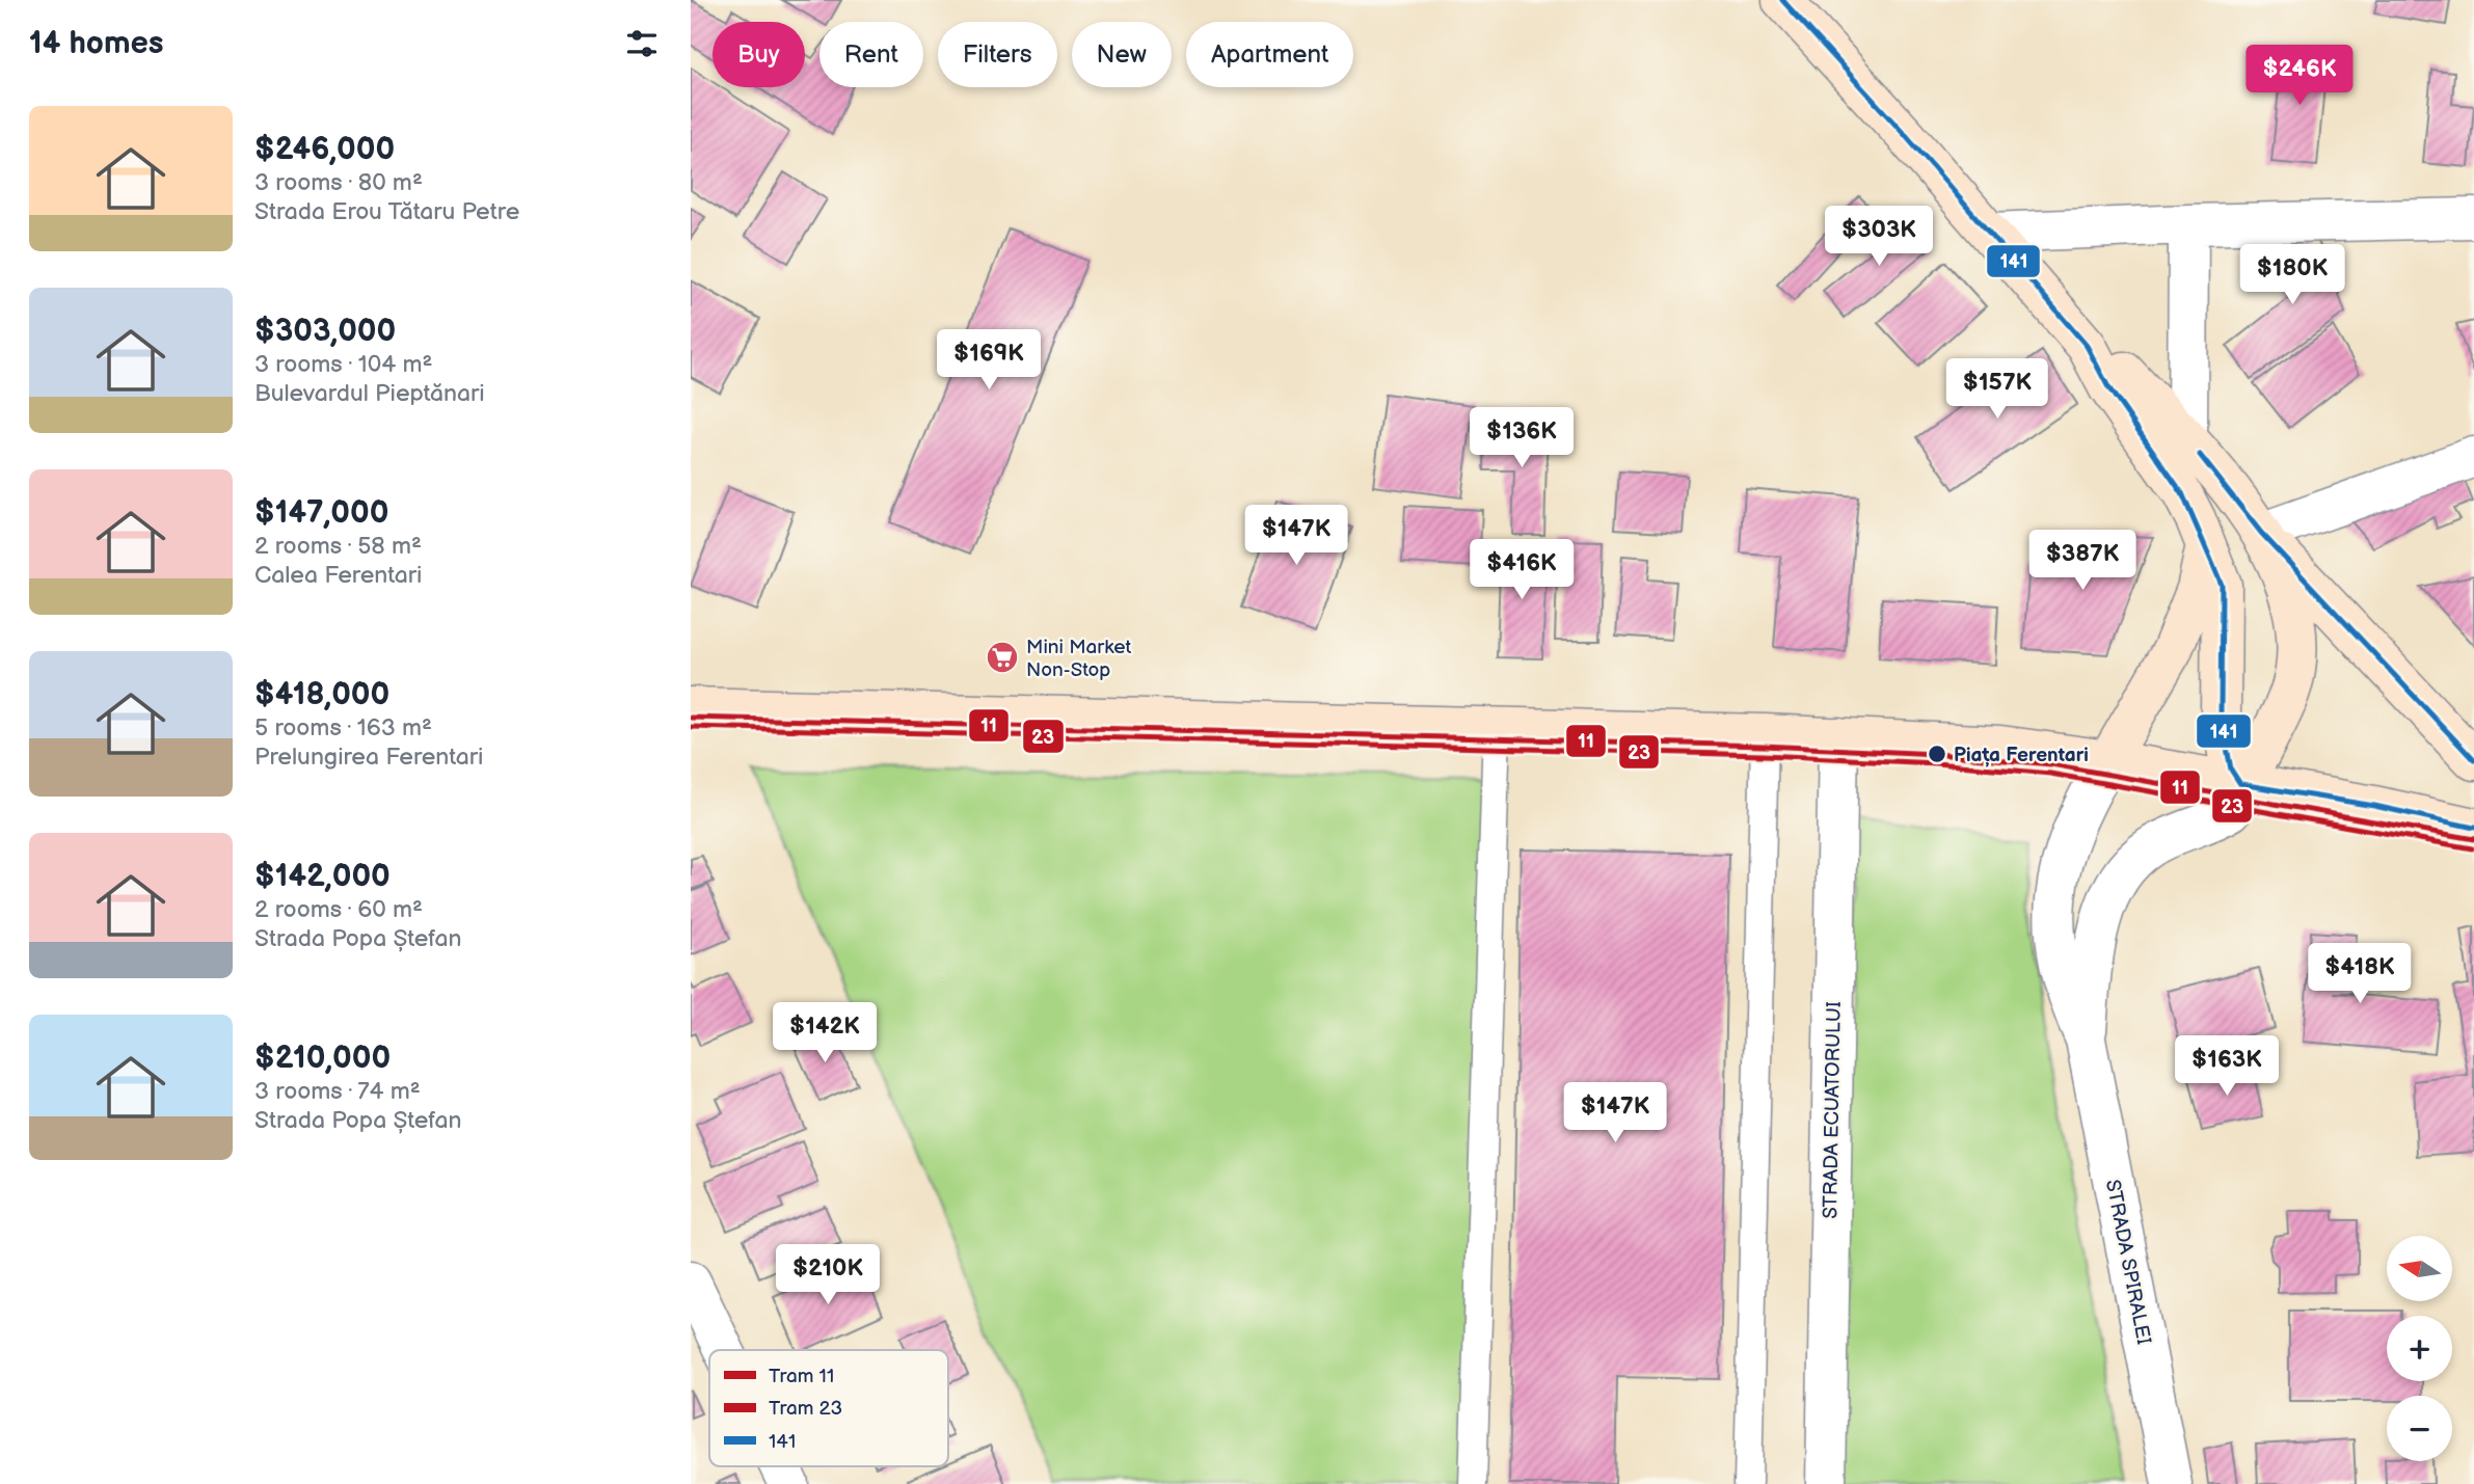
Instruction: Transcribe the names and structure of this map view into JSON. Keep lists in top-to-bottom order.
{
  "streets": {
    "street": ["STRADA ECUATORULUI", "STRADA SPIRALEI"]
  },
  "places": {
    "supermarket": ["Mini Market Non-Stop"],
    "other": ["Piața Ferentari"]
  },
  "lines": ["transit line 141", "tram line 11", "tram line 23"],
  "legend": ["Tram 11", "Tram 23", "141"],
  "north": "left",
  "page": {
    "heading": "14 homes",
    "chip": [
      "Buy",
      "Rent",
      "Filters",
      "New",
      "Apartment"
    ],
    "price": [
      "$246K",
      "$303K",
      "$180K",
      "$169K",
      "$157K",
      "$136K",
      "$147K",
      "$387K",
      "$416K",
      "$418K",
      "$142K",
      "$163K",
      "$147K",
      "$210K"
    ],
    "list": [
      {
        "name": "$246,000",
        "note": "3 rooms · 80 m² · Strada Erou Tătaru Petre"
      },
      {
        "name": "$303,000",
        "note": "3 rooms · 104 m² · Bulevardul Pieptănari"
      },
      {
        "name": "$147,000",
        "note": "2 rooms · 58 m² · Calea Ferentari"
      },
      {
        "name": "$418,000",
        "note": "5 rooms · 163 m² · Prelungirea Ferentari"
      },
      {
        "name": "$142,000",
        "note": "2 rooms · 60 m² · Strada Popa Ștefan"
      },
      {
        "name": "$210,000",
        "note": "3 rooms · 74 m² · Strada Popa Ștefan"
      }
    ],
    "map_buttons": ["+", "−"]
  }
}
